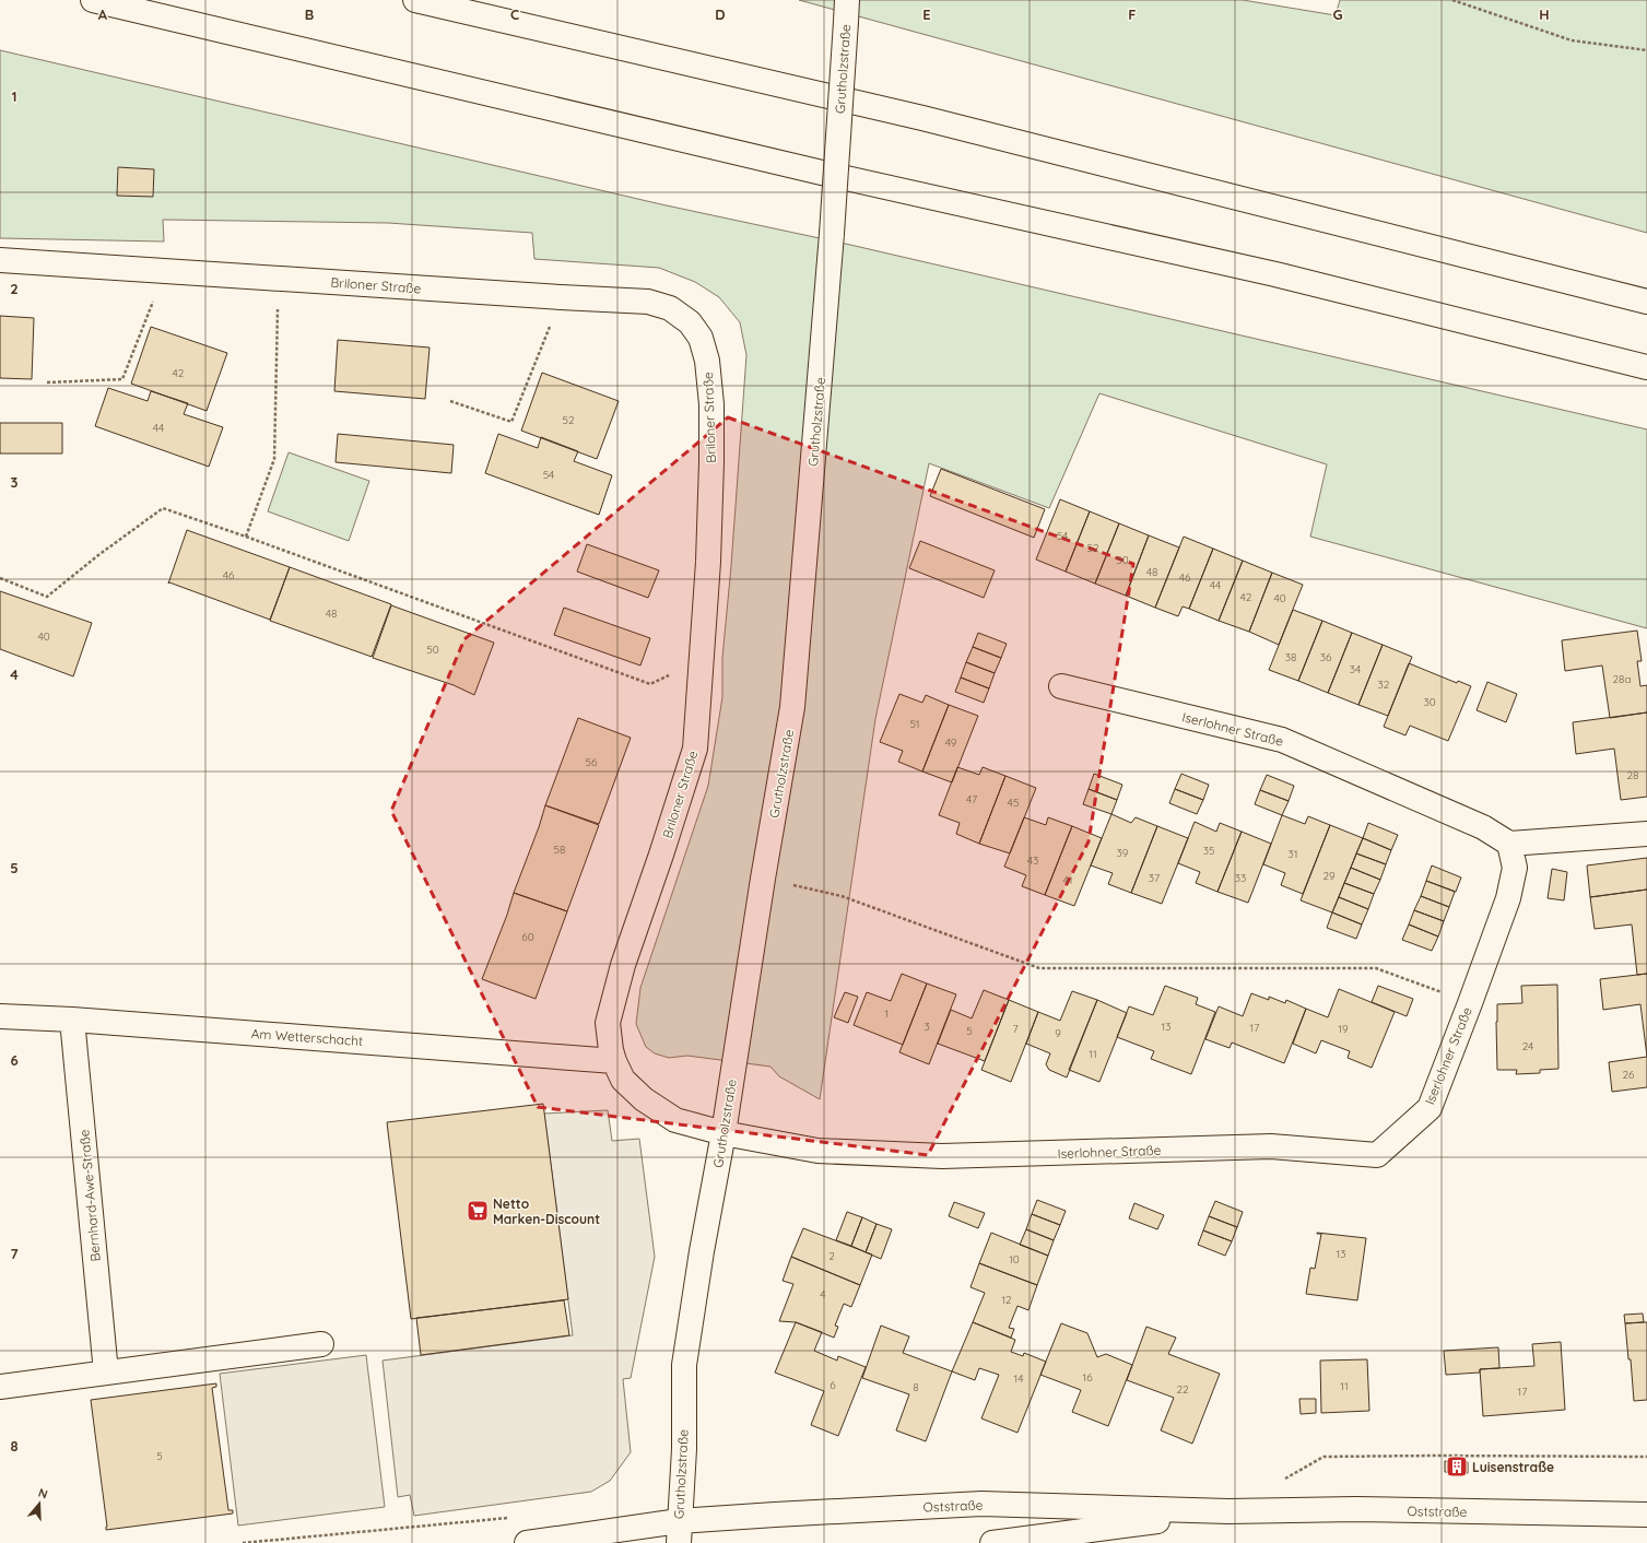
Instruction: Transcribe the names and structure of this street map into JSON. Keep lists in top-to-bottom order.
{
  "streets": {
    "main road": [
      "Grutholzstraße",
      "Briloner Straße",
      "Iserlohner Straße",
      "Am Wetterschacht",
      "Bernhard-Awe-Straße",
      "Oststraße"
    ]
  },
  "crossings": [
    ["Grutholzstraße", "Briloner Straße"],
    ["Grutholzstraße", "Iserlohner Straße"],
    ["Grutholzstraße", "Oststraße"],
    ["Briloner Straße", "Iserlohner Straße"],
    ["Briloner Straße", "Am Wetterschacht"],
    ["Am Wetterschacht", "Bernhard-Awe-Straße"]
  ],
  "places": {
    "supermarket": ["Netto Marken-Discount"],
    "building": ["Luisenstraße"]
  },
  "house_numbers": [
    "42",
    "52",
    "44",
    "54",
    "54",
    "52",
    "50",
    "48",
    "46",
    "46",
    "44",
    "42",
    "40",
    "48",
    "40",
    "50",
    "38",
    "36",
    "34",
    "28a",
    "32",
    "30",
    "51",
    "49",
    "56",
    "28",
    "47",
    "45",
    "58",
    "35",
    "39",
    "31",
    "43",
    "29",
    "37",
    "33",
    "41",
    "60",
    "1",
    "3",
    "13",
    "17",
    "7",
    "19",
    "5",
    "9",
    "24",
    "11",
    "26",
    "13",
    "2",
    "10",
    "4",
    "12",
    "16",
    "14",
    "6",
    "11",
    "8",
    "22",
    "17",
    "5"
  ],
  "north": "top",
  "grid": {
    "columns": [
      "A",
      "B",
      "C",
      "D",
      "E",
      "F",
      "G",
      "H"
    ],
    "rows": [
      "1",
      "2",
      "3",
      "4",
      "5",
      "6",
      "7",
      "8"
    ]
  }
}
